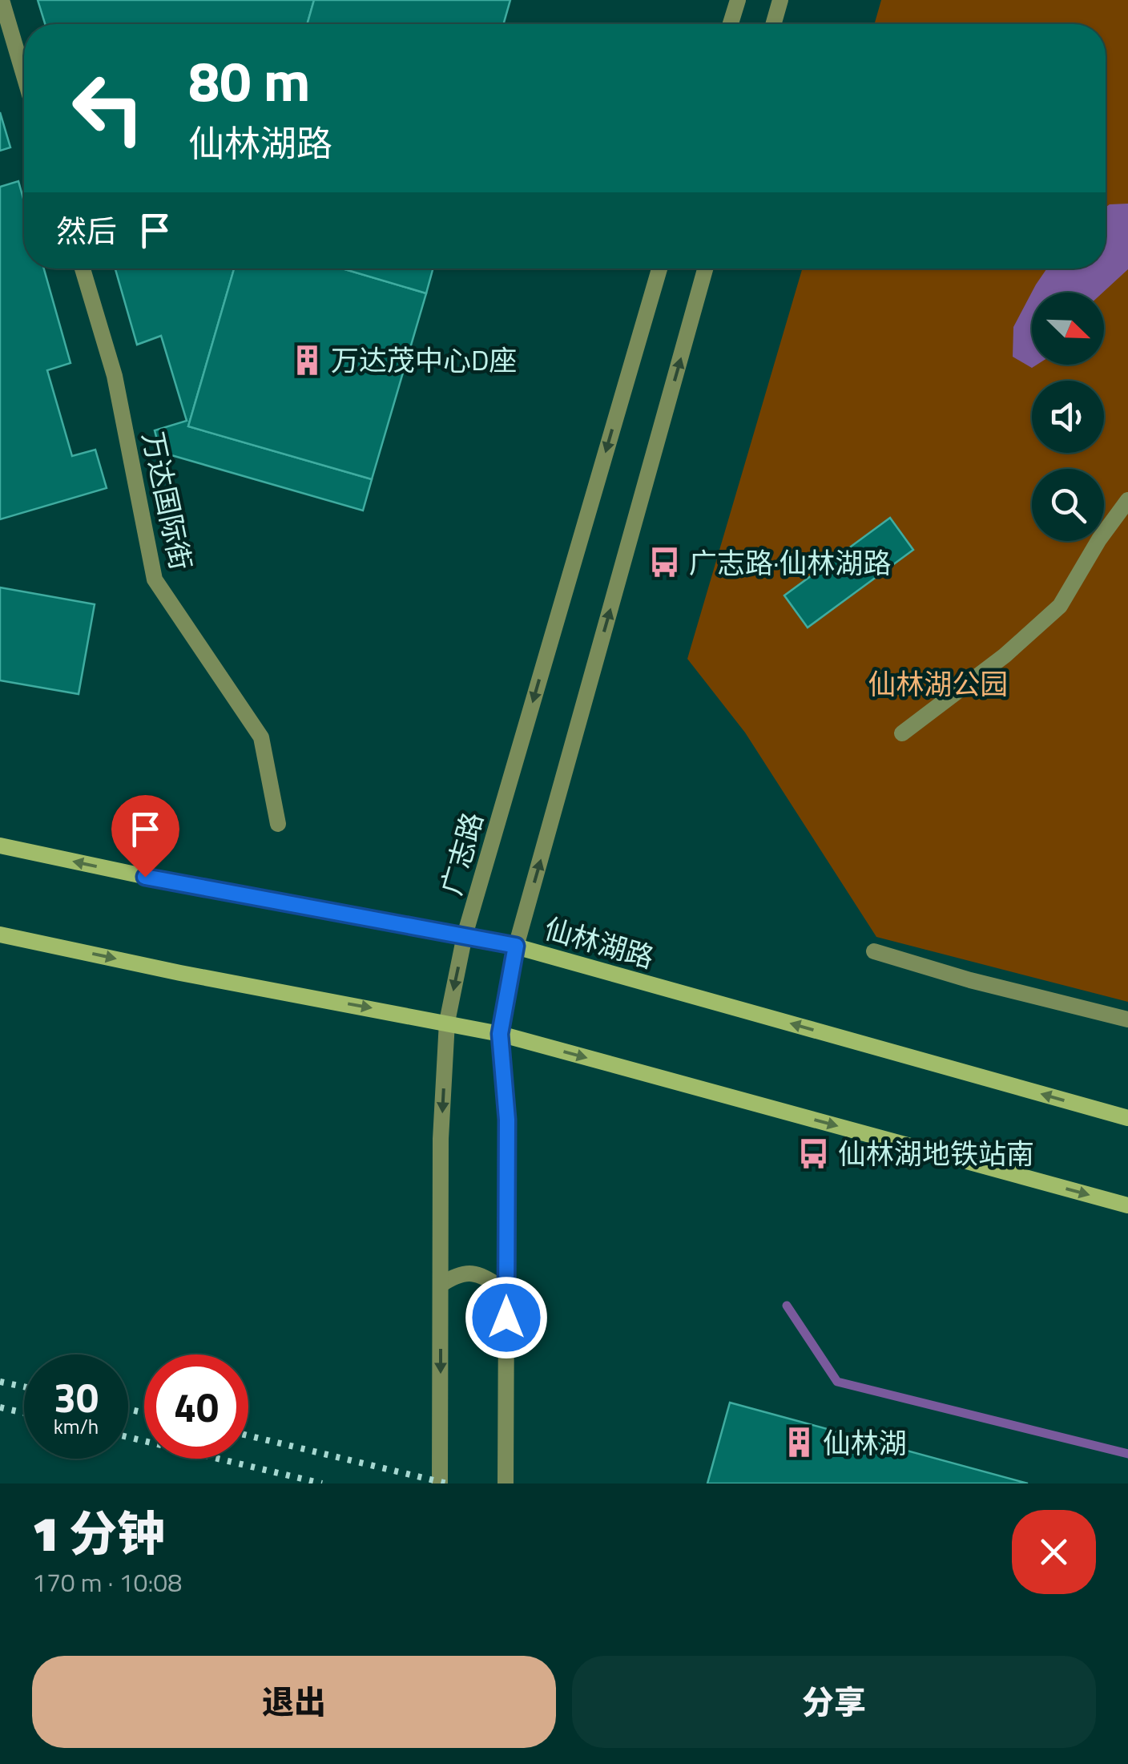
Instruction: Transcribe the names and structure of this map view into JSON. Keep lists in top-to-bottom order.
{
  "streets": {
    "main road": ["仙林湖路"],
    "street": ["万达国际街", "广志路"]
  },
  "crossings": [
    ["广志路", "仙林湖路"]
  ],
  "parks": ["仙林湖公园"],
  "places": {
    "building": ["万达茂中心D座", "仙林湖"],
    "bus stop": ["广志路·仙林湖路", "仙林湖地铁站南"]
  },
  "north": "bottom right",
  "page": {
    "turn": ["80 m", "仙林湖路"],
    "then": "然后",
    "speed": "30 km/h",
    "limit": "40",
    "heading": ["1 分钟", "170 m · 10:08"],
    "buttons": ["退出", "分享"]
  }
}
